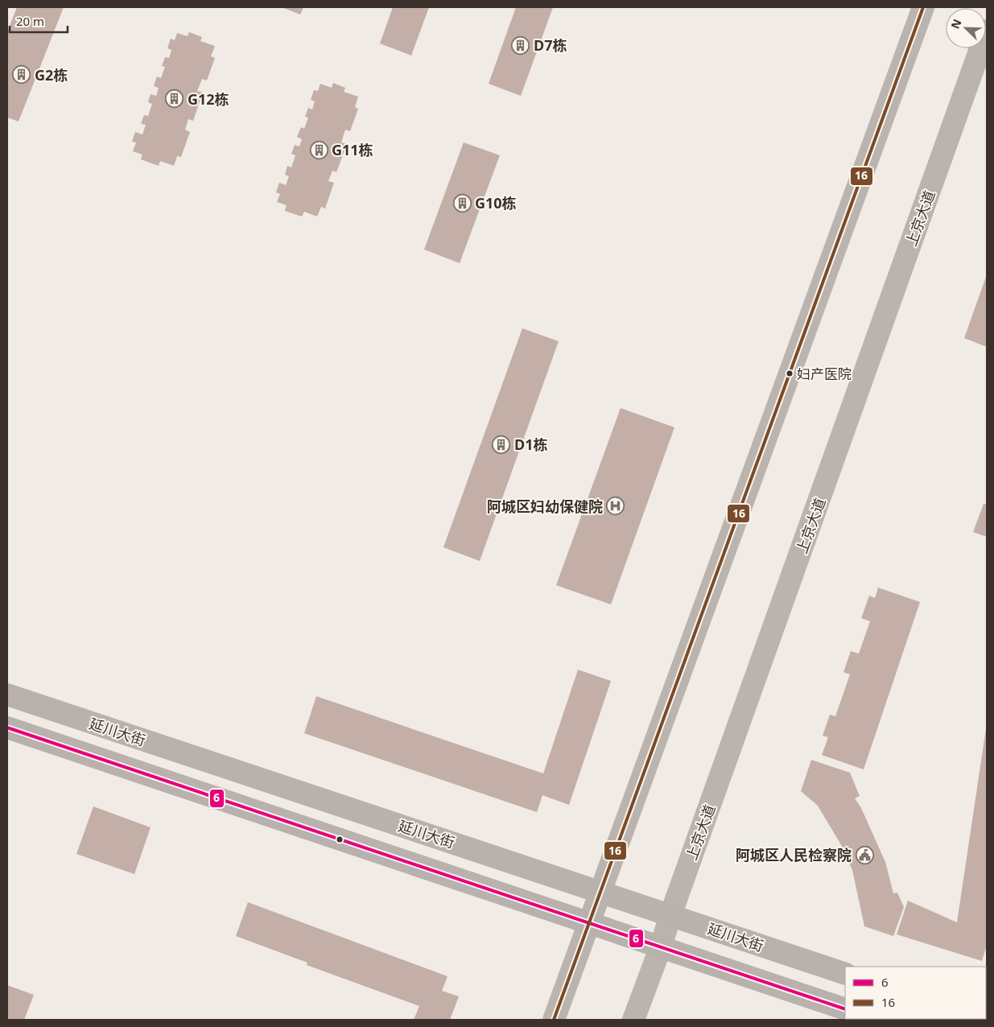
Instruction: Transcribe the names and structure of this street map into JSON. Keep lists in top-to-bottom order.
{
  "streets": {
    "main road": ["上京大道", "延川大街"]
  },
  "crossings": [
    ["上京大道", "延川大街"]
  ],
  "places": {
    "building": [
      "D7栋",
      "G2栋",
      "G12栋",
      "G11栋",
      "G10栋",
      "D1栋"
    ],
    "other": ["妇产医院"],
    "hospital": ["阿城区妇幼保健院"],
    "public building": ["阿城区人民检察院"]
  },
  "lines": ["transit line 16", "transit line 6"],
  "legend": ["6", "16"],
  "scale_bar": "20 m",
  "north": "top left"
}
